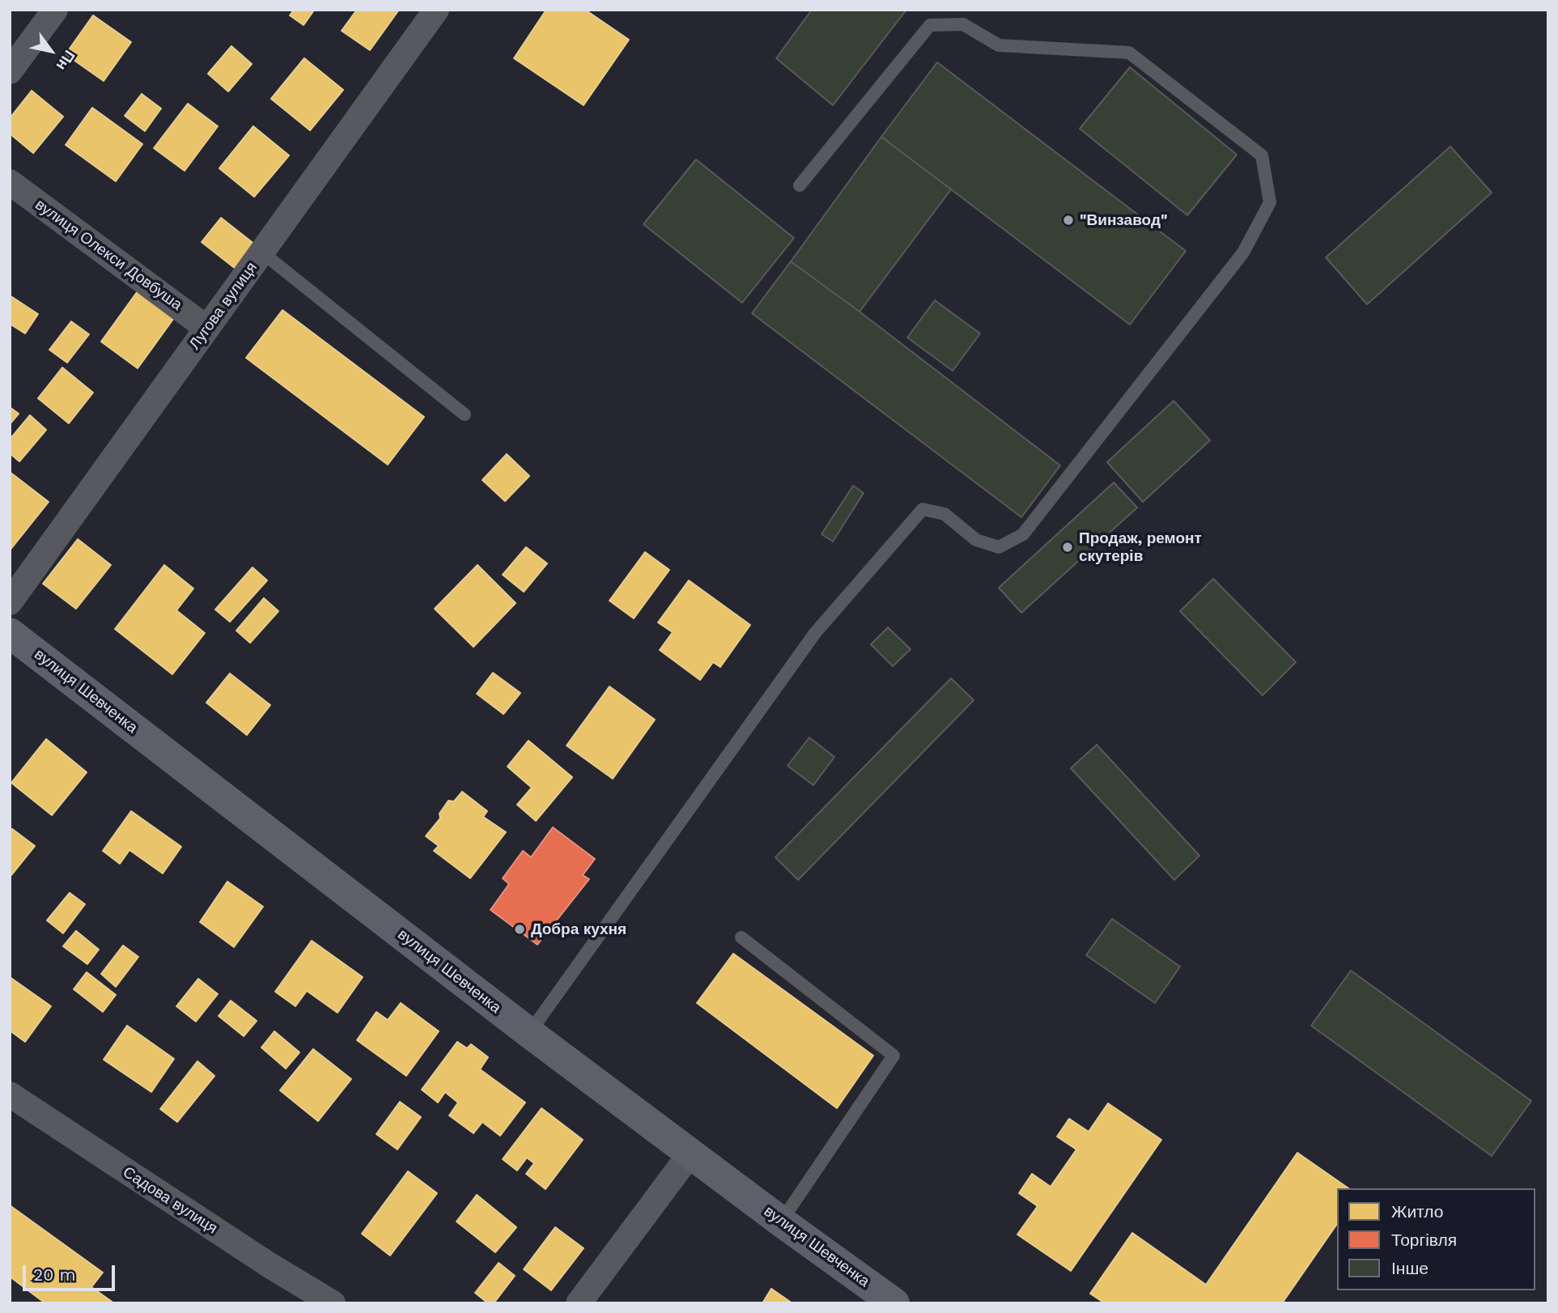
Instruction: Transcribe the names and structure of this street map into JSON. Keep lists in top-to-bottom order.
{
  "streets": {
    "street": [
      "вулиця Олекси Довбуша",
      "Лугова вулиця",
      "вулиця Шевченка",
      "Садова вулиця"
    ]
  },
  "crossings": [
    ["вулиця Олекси Довбуша", "Лугова вулиця"]
  ],
  "places": ["\"Винзавод\"", "Продаж, ремонт скутерів", "Добра кухня"],
  "legend": ["Житло", "Торгівля", "Інше"],
  "scale_bar": "20 m",
  "north": "bottom right"
}
